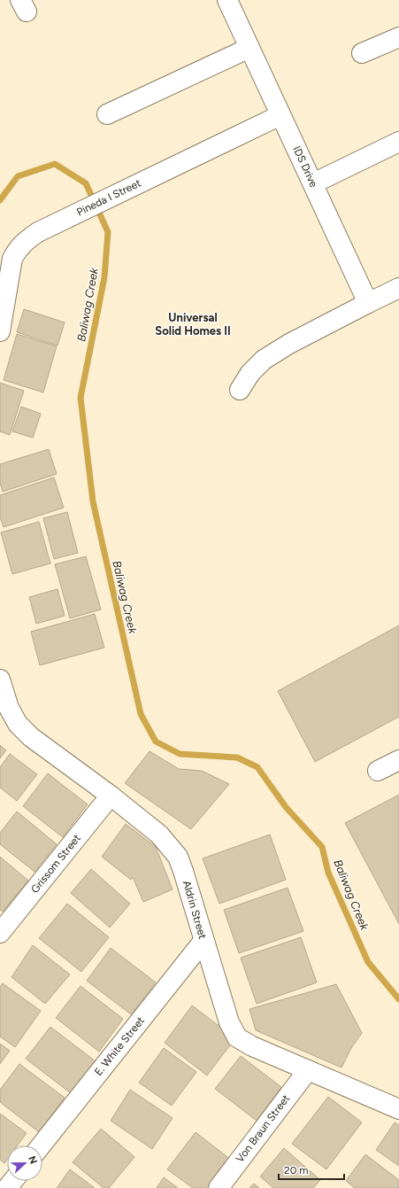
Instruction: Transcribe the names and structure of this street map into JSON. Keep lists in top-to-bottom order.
{
  "streets": {
    "street": [
      "IDS Drive",
      "Pineda I Street",
      "Grissom Street",
      "Aldrin Street",
      "E. White Street",
      "Von Braun Street"
    ]
  },
  "crossings": [
    ["IDS Drive", "Pineda I Street"],
    ["Grissom Street", "Aldrin Street"],
    ["Aldrin Street", "E. White Street"],
    ["Aldrin Street", "Von Braun Street"]
  ],
  "districts": ["Universal Solid Homes II"],
  "water": ["Baliwag Creek"],
  "scale_bar": "20 m",
  "north": "right"
}
